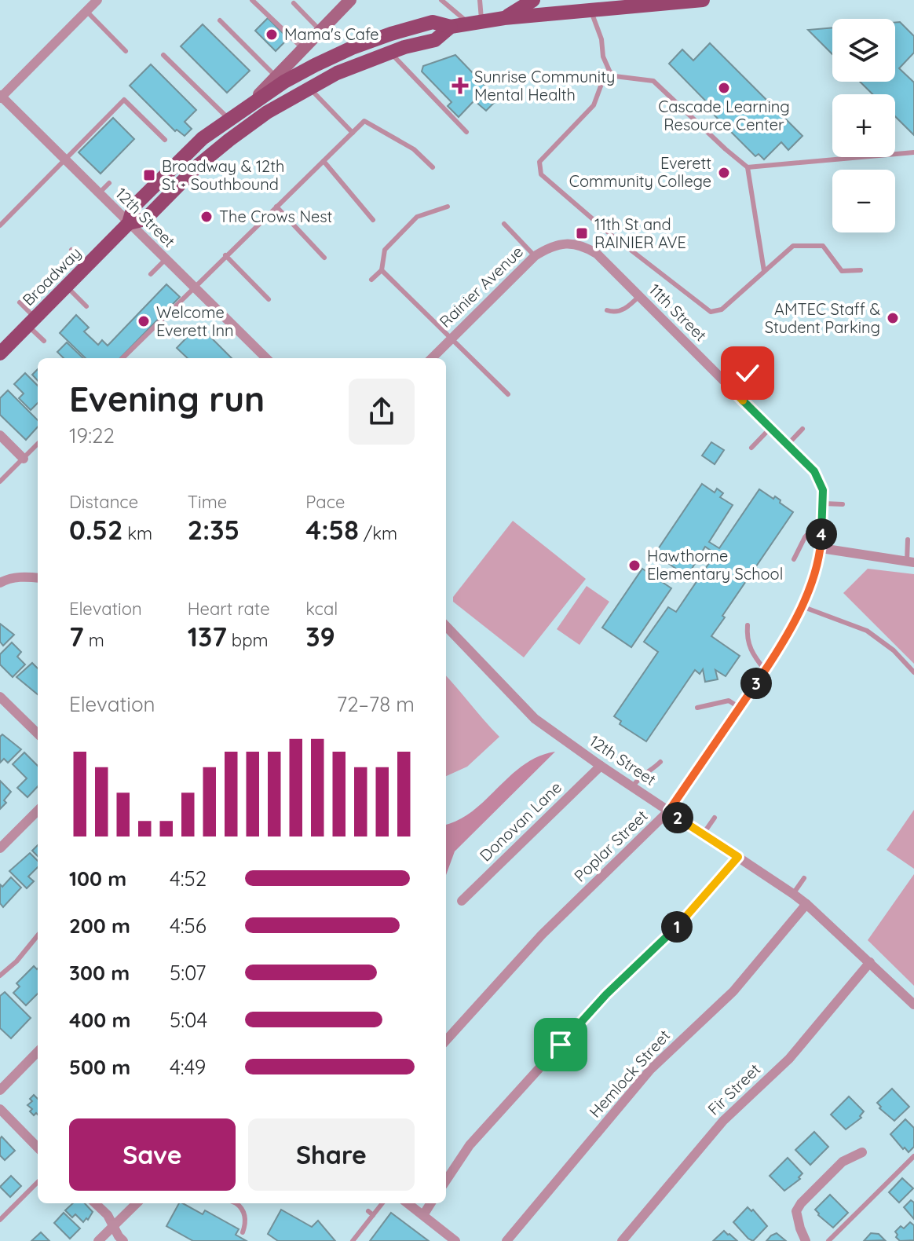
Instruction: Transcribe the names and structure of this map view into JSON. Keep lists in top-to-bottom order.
{
  "streets": {
    "main road": ["Broadway"],
    "street": [
      "12th Street",
      "Rainier Avenue",
      "11th Street",
      "Donovan Lane",
      "Poplar Street",
      "Hemlock Street",
      "Fir Street"
    ]
  },
  "crossings": [
    ["12th Street", "Broadway"],
    ["12th Street", "Donovan Lane"],
    ["12th Street", "Poplar Street"],
    ["12th Street", "Hemlock Street"],
    ["12th Street", "Fir Street"],
    ["Rainier Avenue", "11th Street"],
    ["11th Street", "Poplar Street"]
  ],
  "places": {
    "other": [
      "Mama's Cafe",
      "Cascade Learning Resource Center",
      "Everett Community College",
      "The Crows Nest",
      "AMTEC Staff & Student Parking",
      "Welcome Everett Inn",
      "Hawthorne Elementary School"
    ],
    "health": ["Sunrise Community Mental Health"],
    "transit": ["Broadway & 12th St - Southbound", "11th St and RAINIER AVE"]
  },
  "page": {
    "map_buttons": ["+", "−"],
    "heading": ["Evening run", "19:22"],
    "stats": [
      ["Distance", "0.52 km"],
      ["Time", "2:35"],
      ["Pace", "4:58 /km"],
      ["Elevation", "7 m"],
      ["Heart rate", "137 bpm"],
      ["kcal", "39"]
    ],
    "pins": [
      "4",
      "3",
      "2",
      "1"
    ],
    "chart": ["Elevation", "72–78 m"],
    "list": [
      {
        "name": "100 m",
        "note": "4:52"
      },
      {
        "name": "200 m",
        "note": "4:56"
      },
      {
        "name": "300 m",
        "note": "5:07"
      },
      {
        "name": "400 m",
        "note": "5:04"
      },
      {
        "name": "500 m",
        "note": "4:49"
      }
    ],
    "buttons": ["Save", "Share"]
  }
}
